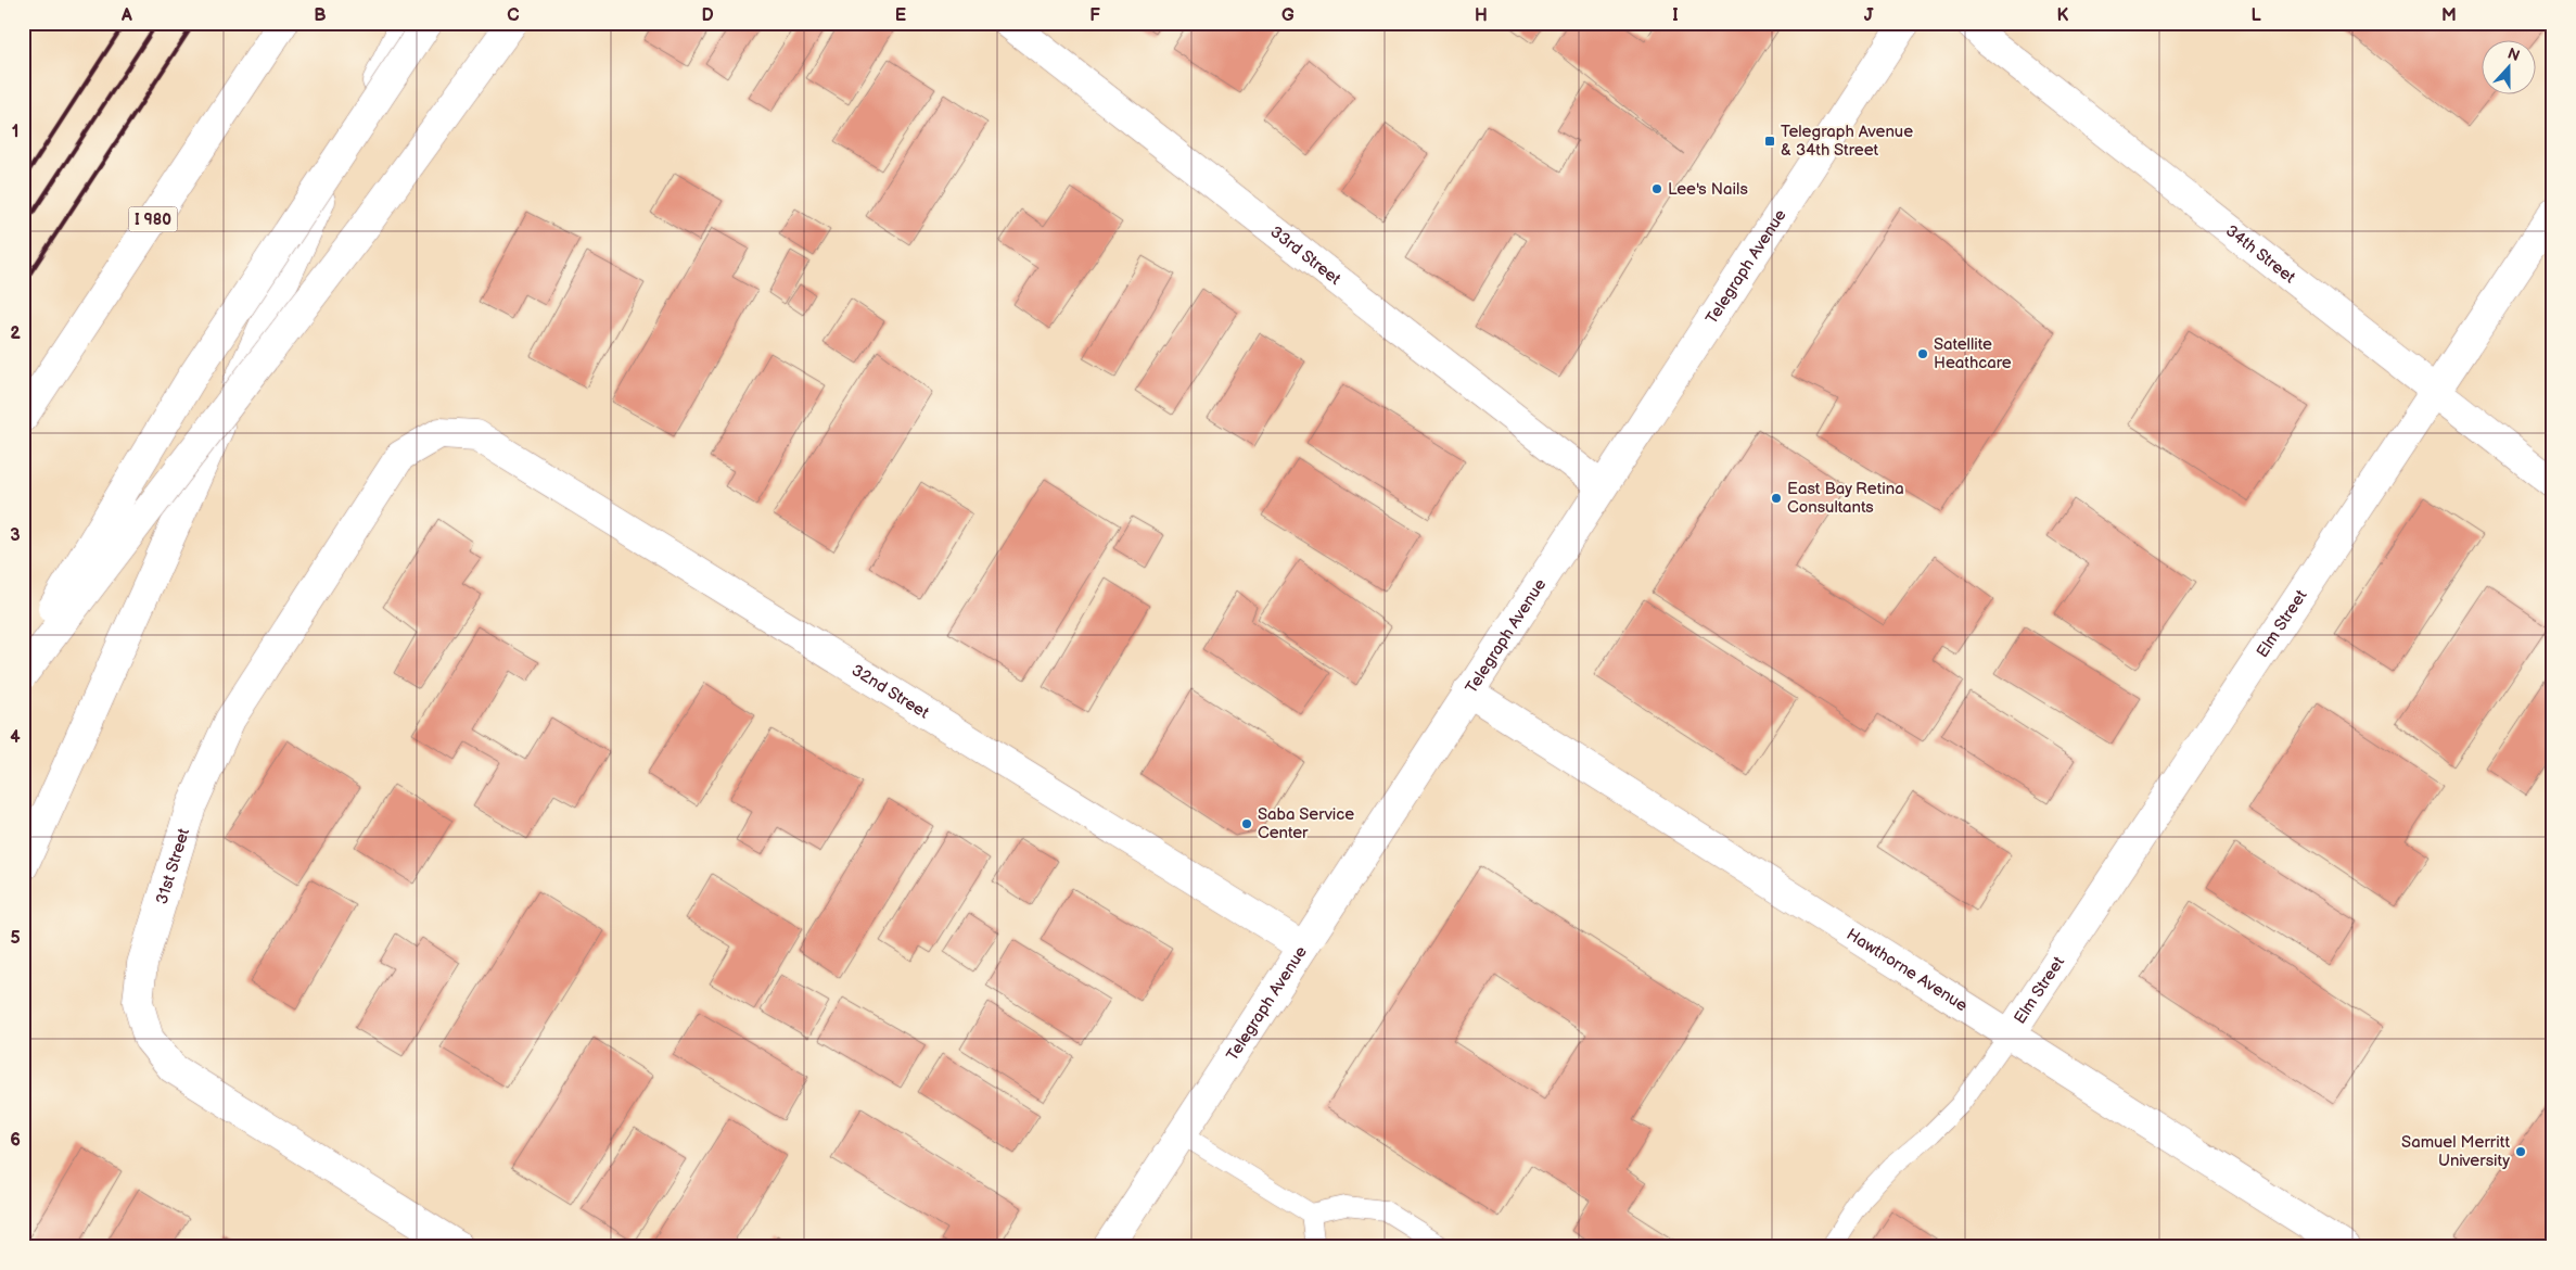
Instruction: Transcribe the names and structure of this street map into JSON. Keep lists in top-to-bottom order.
{
  "streets": {
    "main road": [
      "I 980",
      "34th Street",
      "33rd Street",
      "Telegraph Avenue",
      "Elm Street",
      "32nd Street",
      "31st Street",
      "Hawthorne Avenue"
    ]
  },
  "crossings": [
    ["34th Street", "Elm Street"],
    ["33rd Street", "Telegraph Avenue"],
    ["Telegraph Avenue", "32nd Street"],
    ["Telegraph Avenue", "Hawthorne Avenue"],
    ["Elm Street", "Hawthorne Avenue"],
    ["32nd Street", "31st Street"]
  ],
  "places": {
    "transit": ["Telegraph Avenue & 34th Street"],
    "other": [
      "Lee's Nails",
      "Satellite Heathcare",
      "East Bay Retina Consultants",
      "Saba Service Center",
      "Samuel Merritt University"
    ]
  },
  "north": "top",
  "grid": {
    "columns": [
      "A",
      "B",
      "C",
      "D",
      "E",
      "F",
      "G",
      "H",
      "I",
      "J",
      "K",
      "L",
      "M"
    ],
    "rows": [
      "1",
      "2",
      "3",
      "4",
      "5",
      "6"
    ]
  }
}
